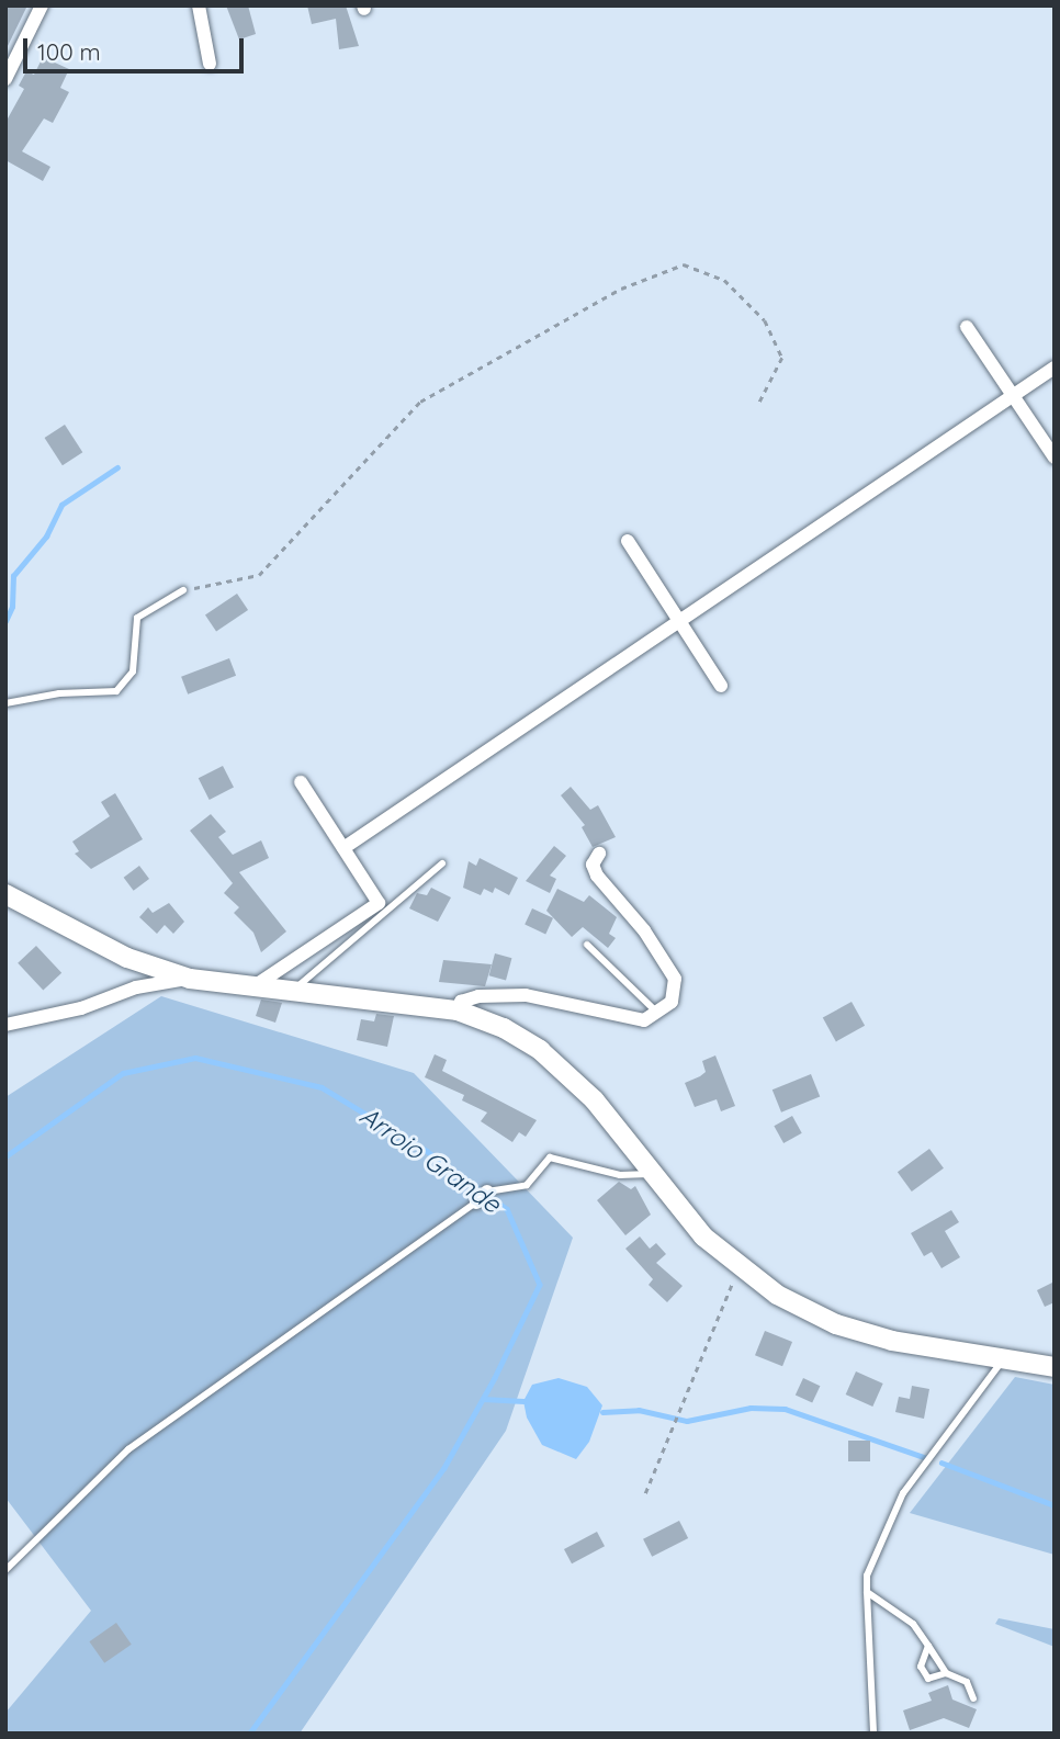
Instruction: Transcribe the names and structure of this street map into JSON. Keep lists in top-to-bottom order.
{
  "water": ["Arroio Grande"],
  "scale_bar": "100 m"
}
